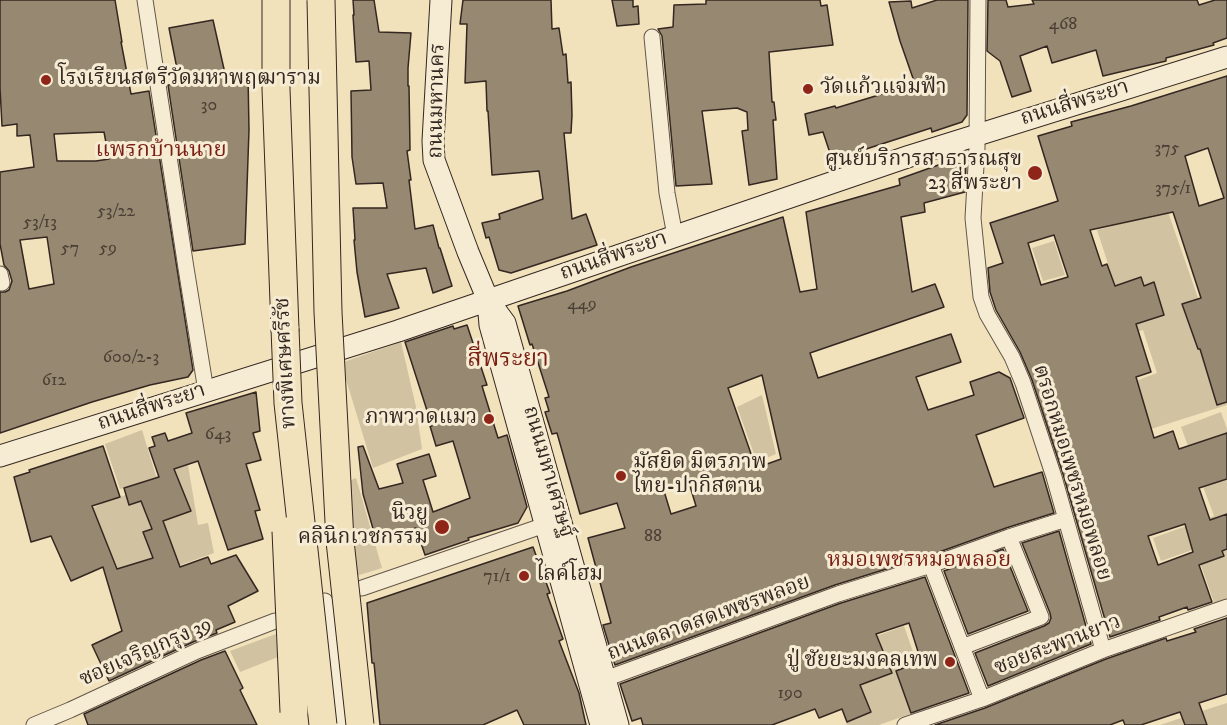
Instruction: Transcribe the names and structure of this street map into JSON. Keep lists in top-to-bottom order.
{
  "streets": {
    "highway": ["ทางพิเศษศรีรัช"],
    "main road": ["ถนนมหานคร", "ถนนสี่พระยา", "ถนนมหาเศรษฐ์"],
    "street": [
      "ตรอกหมอเพชรหมอพลอย",
      "ถนนตลาดสดเพชรพลอย",
      "ซอยสะพานยาว",
      "ซอยเจริญกรุง 39"
    ]
  },
  "crossings": [
    ["ถนนมหานคร", "ถนนสี่พระยา"],
    ["ถนนมหานคร", "ถนนมหาเศรษฐ์"],
    ["ถนนสี่พระยา", "ถนนมหาเศรษฐ์"],
    ["ถนนสี่พระยา", "ตรอกหมอเพชรหมอพลอย"],
    ["ถนนมหาเศรษฐ์", "ถนนตลาดสดเพชรพลอย"],
    ["ตรอกหมอเพชรหมอพลอย", "ถนนตลาดสดเพชรพลอย"],
    ["ตรอกหมอเพชรหมอพลอย", "ซอยสะพานยาว"]
  ],
  "districts": ["แพรกบ้านนาย", "สี่พระยา", "หมอเพชรหมอพลอย"],
  "places": [
    "โรงเรียนสตรีวัดมหาพฤฒาราม",
    "วัดแก้วแจ่มฟ้า",
    "ศูนย์บริการสาธารณสุข 23 สี่พระยา",
    "ภาพวาดแมว",
    "มัสยิด มิตรภาพ ไทย-ปากิสตาน",
    "นิวยู คลินิกเวชกรรม",
    "ไลค์โฮม",
    "ปู่ ชัยยะมงคลเทพ"
  ],
  "house_numbers": [
    "468",
    "30",
    "375",
    "375/1",
    "53/22",
    "53/13",
    "57",
    "59",
    "449",
    "600/2-3",
    "612",
    "643",
    "88",
    "71/1",
    "190"
  ]
}
